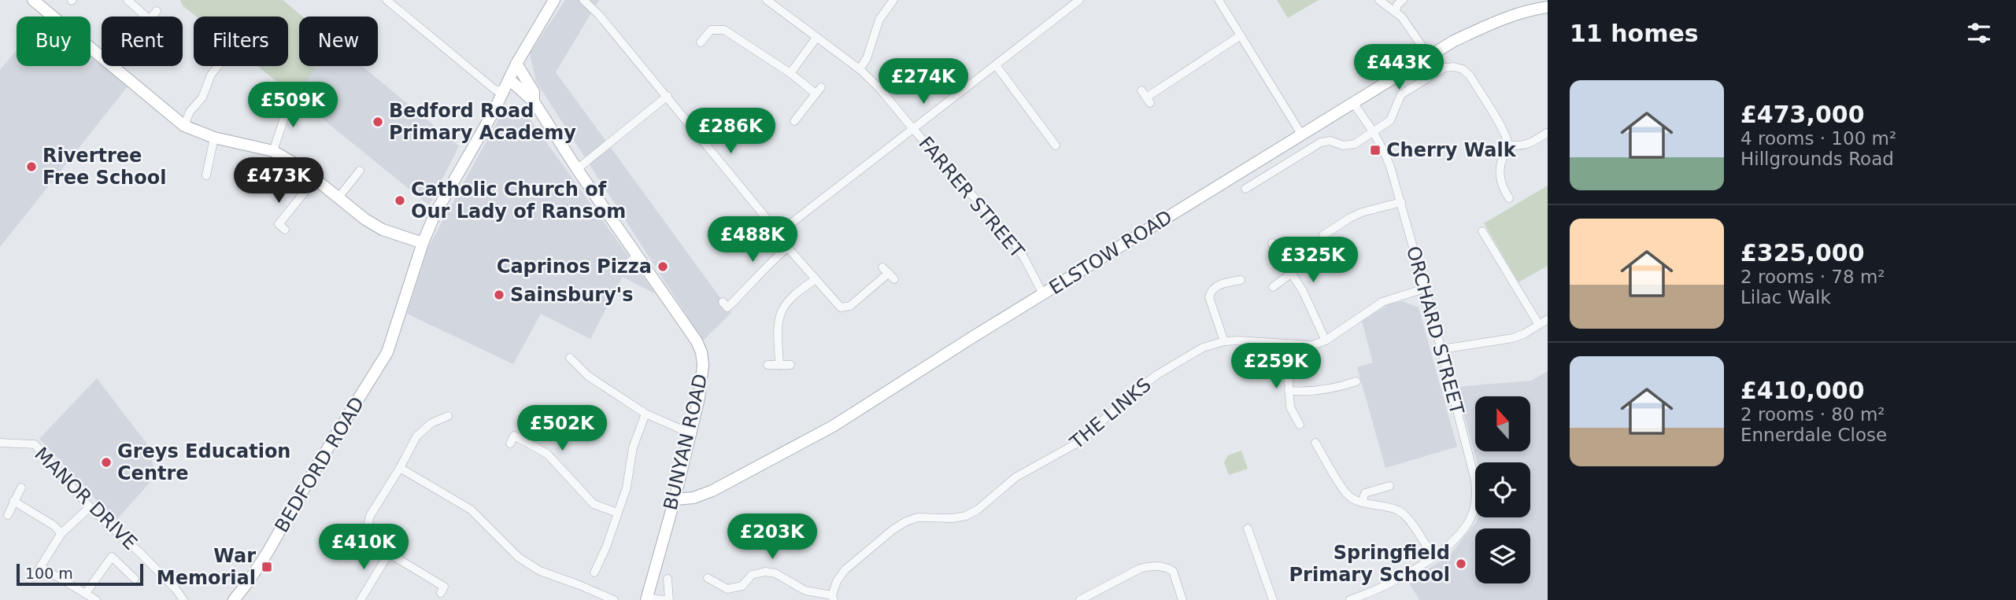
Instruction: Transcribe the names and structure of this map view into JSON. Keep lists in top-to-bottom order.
{
  "streets": {
    "street": [
      "FARRER STREET",
      "ELSTOW ROAD",
      "ORCHARD STREET",
      "THE LINKS",
      "BUNYAN ROAD",
      "BEDFORD ROAD",
      "MANOR DRIVE"
    ]
  },
  "crossings": [
    ["FARRER STREET", "ELSTOW ROAD"],
    ["ELSTOW ROAD", "ORCHARD STREET"],
    ["ELSTOW ROAD", "BUNYAN ROAD"],
    ["ORCHARD STREET", "THE LINKS"],
    ["BUNYAN ROAD", "BEDFORD ROAD"]
  ],
  "places": {
    "other": [
      "Bedford Road Primary Academy",
      "Rivertree Free School",
      "Catholic Church of Our Lady of Ransom",
      "Caprinos Pizza",
      "Sainsbury's",
      "Greys Education Centre",
      "Springfield Primary School"
    ],
    "transit": ["Cherry Walk", "War Memorial"]
  },
  "scale_bar": "100 m",
  "north": "top",
  "page": {
    "heading": "11 homes",
    "chip": [
      "Buy",
      "Rent",
      "Filters",
      "New"
    ],
    "price": [
      "£443K",
      "£274K",
      "£509K",
      "£286K",
      "£473K",
      "£488K",
      "£325K",
      "£259K",
      "£502K",
      "£203K",
      "£410K"
    ],
    "list": [
      {
        "name": "£473,000",
        "note": "4 rooms · 100 m² · Hillgrounds Road"
      },
      {
        "name": "£325,000",
        "note": "2 rooms · 78 m² · Lilac Walk"
      },
      {
        "name": "£410,000",
        "note": "2 rooms · 80 m² · Ennerdale Close"
      }
    ],
    "scale": "100 m"
  }
}
